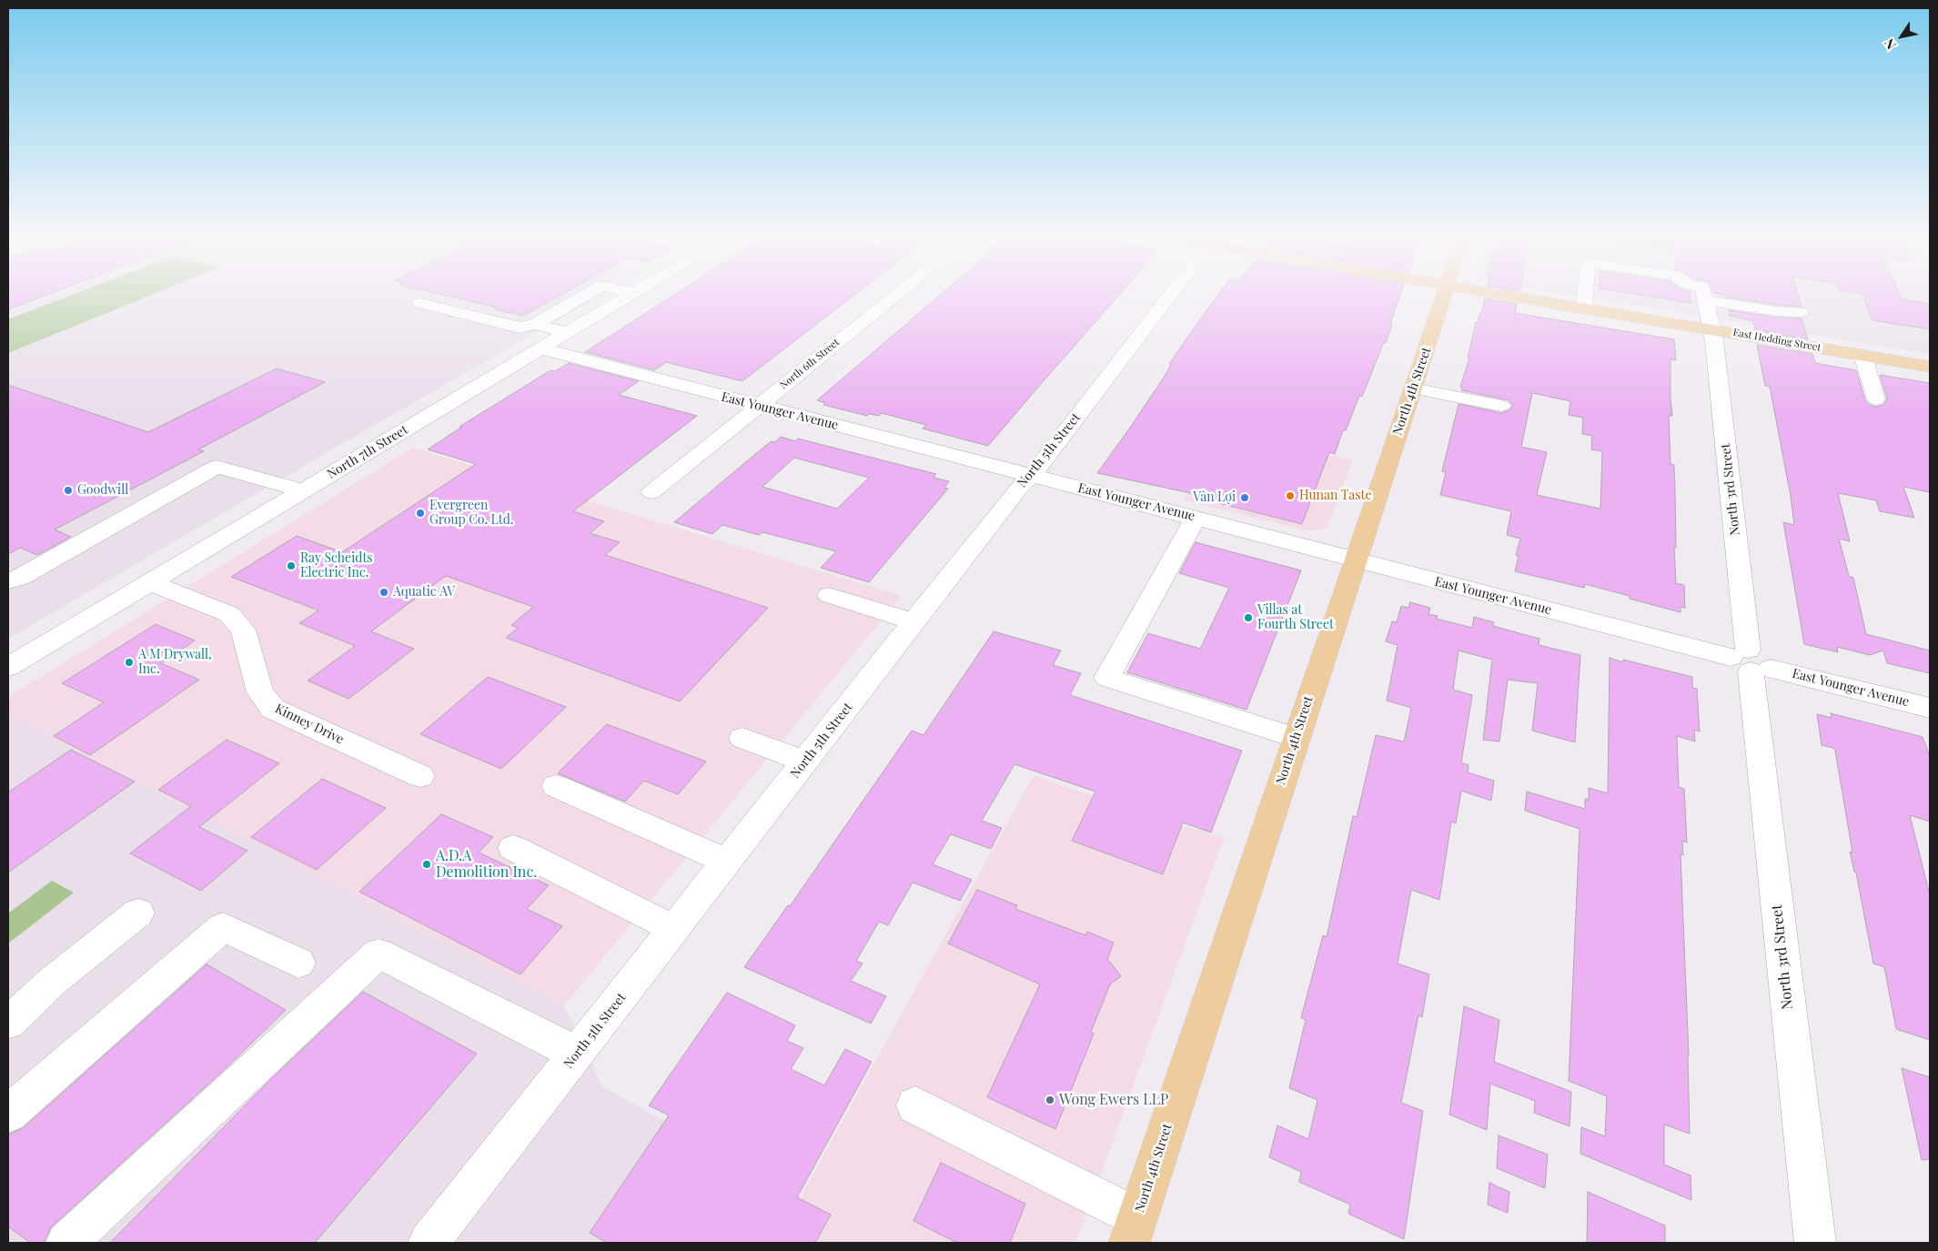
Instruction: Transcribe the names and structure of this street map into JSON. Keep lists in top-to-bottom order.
{
  "streets": {
    "main road": ["East Hedding Street", "North 4th Street"],
    "street": [
      "North 6th Street",
      "East Younger Avenue",
      "North 5th Street",
      "North 7th Street",
      "North 3rd Street",
      "Kinney Drive"
    ]
  },
  "crossings": [
    ["East Hedding Street", "North 3rd Street"],
    ["North 6th Street", "East Younger Avenue"],
    ["North 4th Street", "East Younger Avenue"],
    ["East Younger Avenue", "North 5th Street"],
    ["East Younger Avenue", "North 7th Street"],
    ["East Younger Avenue", "North 3rd Street"],
    ["North 7th Street", "Kinney Drive"]
  ],
  "places": [
    "Goodwill",
    "Hunan Taste",
    "Vân Lợi",
    "Evergreen Group Co. Ltd.",
    "Ray Scheidts Electric Inc.",
    "Aquatic AV",
    "Villas at Fourth Street",
    "A M Drywall, Inc.",
    "A.D.A Demolition Inc.",
    "Wong Ewers LLP"
  ],
  "north": "bottom left"
}
